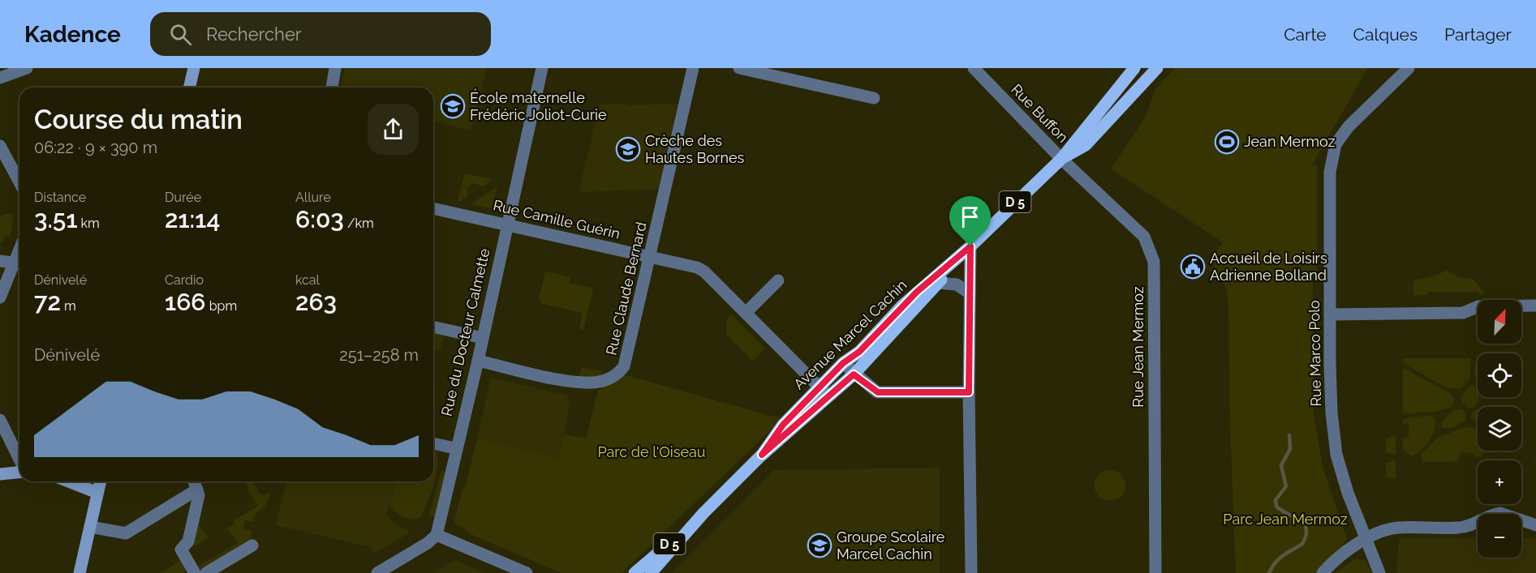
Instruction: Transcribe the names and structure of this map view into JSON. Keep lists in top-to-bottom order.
{
  "streets": {
    "main road": ["D 5", "Avenue Marcel Cachin"],
    "street": [
      "Rue Buffon",
      "Rue Camille Guérin",
      "Rue Claude Bernard",
      "Rue du Docteur Calmette",
      "Rue Jean Mermoz",
      "Rue Marco Polo"
    ]
  },
  "crossings": [
    ["Rue Buffon", "Avenue Marcel Cachin"],
    ["Rue Buffon", "Rue Jean Mermoz"],
    ["Rue Camille Guérin", "Rue Claude Bernard"],
    ["Rue Camille Guérin", "Rue du Docteur Calmette"],
    ["Rue Camille Guérin", "Avenue Marcel Cachin"],
    ["Rue Claude Bernard", "Rue du Docteur Calmette"],
    ["Avenue Marcel Cachin", "Rue Jean Mermoz"]
  ],
  "parks": ["Parc de l'Oiseau", "Parc Jean Mermoz"],
  "places": {
    "school or university": ["École maternelle Frédéric Joliot-Curie", "Crèche des Hautes Bornes", "Groupe Scolaire Marcel Cachin"],
    "sports": ["Jean Mermoz"],
    "public building": ["Accueil de Loisirs Adrienne Bolland"]
  },
  "north": "top right",
  "page": {
    "header": "Kadence",
    "search": "Rechercher",
    "nav": ["Carte", "Calques", "Partager"],
    "heading": ["Course du matin", "06:22 · 9 × 390 m"],
    "stats": [
      ["Distance", "3.51 km"],
      ["Durée", "21:14"],
      ["Allure", "6:03 /km"],
      ["Dénivelé", "72 m"],
      ["Cardio", "166 bpm"],
      ["kcal", "263"]
    ],
    "map_buttons": ["+", "−"],
    "chart": ["Dénivelé", "251–258 m"]
  }
}
